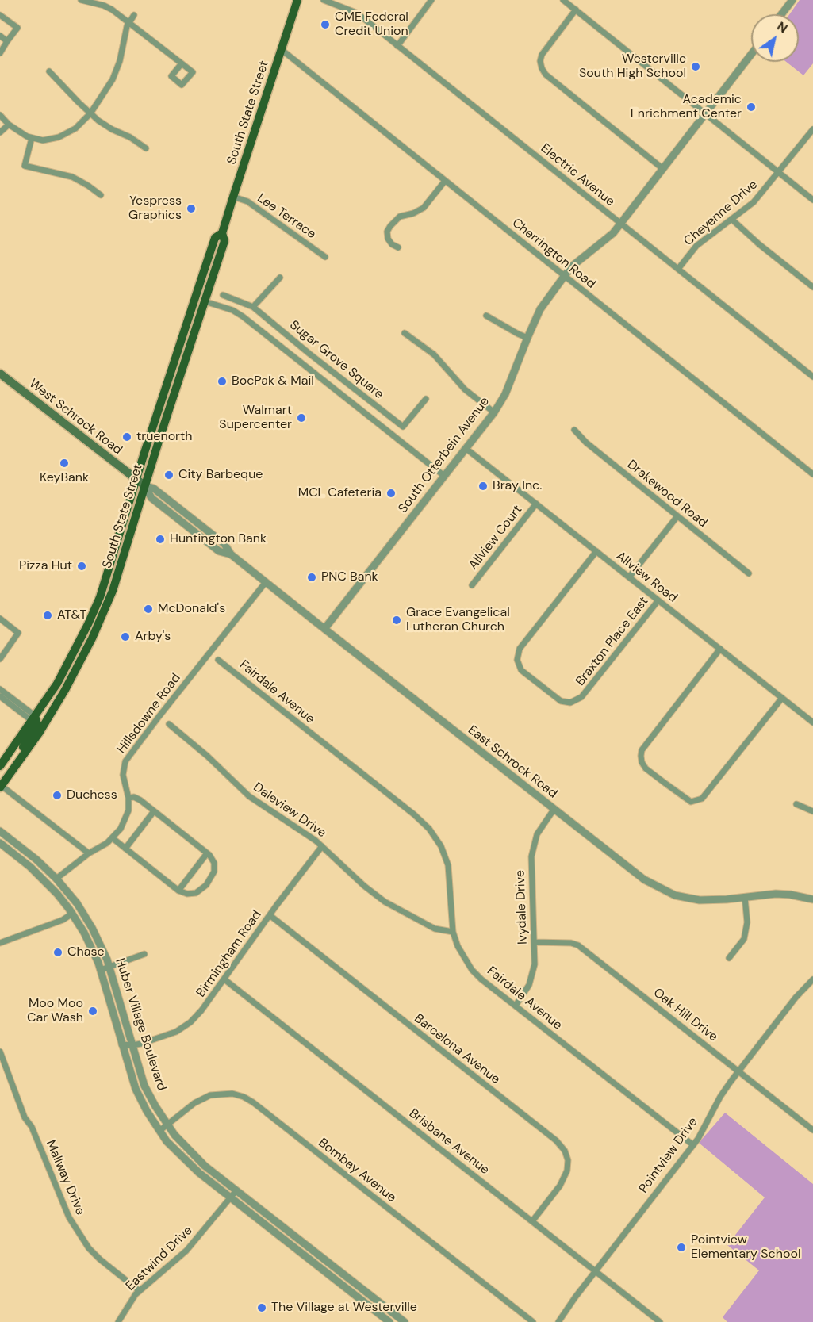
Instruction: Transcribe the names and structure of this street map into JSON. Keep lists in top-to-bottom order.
{
  "streets": {
    "main road": ["South State Street", "West Schrock Road", "East Schrock Road"],
    "street": [
      "Electric Avenue",
      "Cheyenne Drive",
      "Lee Terrace",
      "Cherrington Road",
      "Sugar Grove Square",
      "South Otterbein Avenue",
      "Drakewood Road",
      "Allview Court",
      "Allview Road",
      "Braxton Place East",
      "Fairdale Avenue",
      "Hillsdowne Road",
      "Daleview Drive",
      "Ivydale Drive",
      "Birmingham Road",
      "Oak Hill Drive",
      "Huber Village Boulevard",
      "Barcelona Avenue",
      "Brisbane Avenue",
      "Pointview Drive",
      "Bombay Avenue",
      "Mallway Drive",
      "Eastwind Drive"
    ]
  },
  "crossings": [
    ["South State Street", "Lee Terrace"],
    ["South State Street", "Cherrington Road"],
    ["South State Street", "West Schrock Road"],
    ["South State Street", "East Schrock Road"],
    ["Electric Avenue", "Cheyenne Drive"],
    ["Electric Avenue", "South Otterbein Avenue"],
    ["Cherrington Road", "South Otterbein Avenue"],
    ["West Schrock Road", "East Schrock Road"],
    ["South Otterbein Avenue", "Allview Road"],
    ["South Otterbein Avenue", "East Schrock Road"],
    ["Allview Court", "Allview Road"],
    ["Allview Road", "Braxton Place East"],
    ["Fairdale Avenue", "Daleview Drive"],
    ["Fairdale Avenue", "Ivydale Drive"],
    ["Fairdale Avenue", "Pointview Drive"],
    ["Hillsdowne Road", "East Schrock Road"],
    ["Hillsdowne Road", "Huber Village Boulevard"],
    ["East Schrock Road", "Ivydale Drive"],
    ["Daleview Drive", "Birmingham Road"],
    ["Ivydale Drive", "Oak Hill Drive"],
    ["Birmingham Road", "Huber Village Boulevard"],
    ["Birmingham Road", "Barcelona Avenue"],
    ["Birmingham Road", "Brisbane Avenue"],
    ["Oak Hill Drive", "Pointview Drive"],
    ["Huber Village Boulevard", "Bombay Avenue"],
    ["Huber Village Boulevard", "Eastwind Drive"],
    ["Barcelona Avenue", "Brisbane Avenue"],
    ["Brisbane Avenue", "Pointview Drive"],
    ["Mallway Drive", "Eastwind Drive"]
  ],
  "places": [
    "CME Federal Credit Union",
    "Westerville South High School",
    "Academic Enrichment Center",
    "Yespress Graphics",
    "BocPak & Mail",
    "Walmart Supercenter",
    "truenorth",
    "KeyBank",
    "City Barbeque",
    "Bray Inc.",
    "MCL Cafeteria",
    "Huntington Bank",
    "Pizza Hut",
    "PNC Bank",
    "McDonald's",
    "AT&T",
    "Grace Evangelical Lutheran Church",
    "Arby's",
    "Duchess",
    "Chase",
    "Moo Moo Car Wash",
    "Pointview Elementary School",
    "The Village at Westerville"
  ],
  "north": "top right"
}
